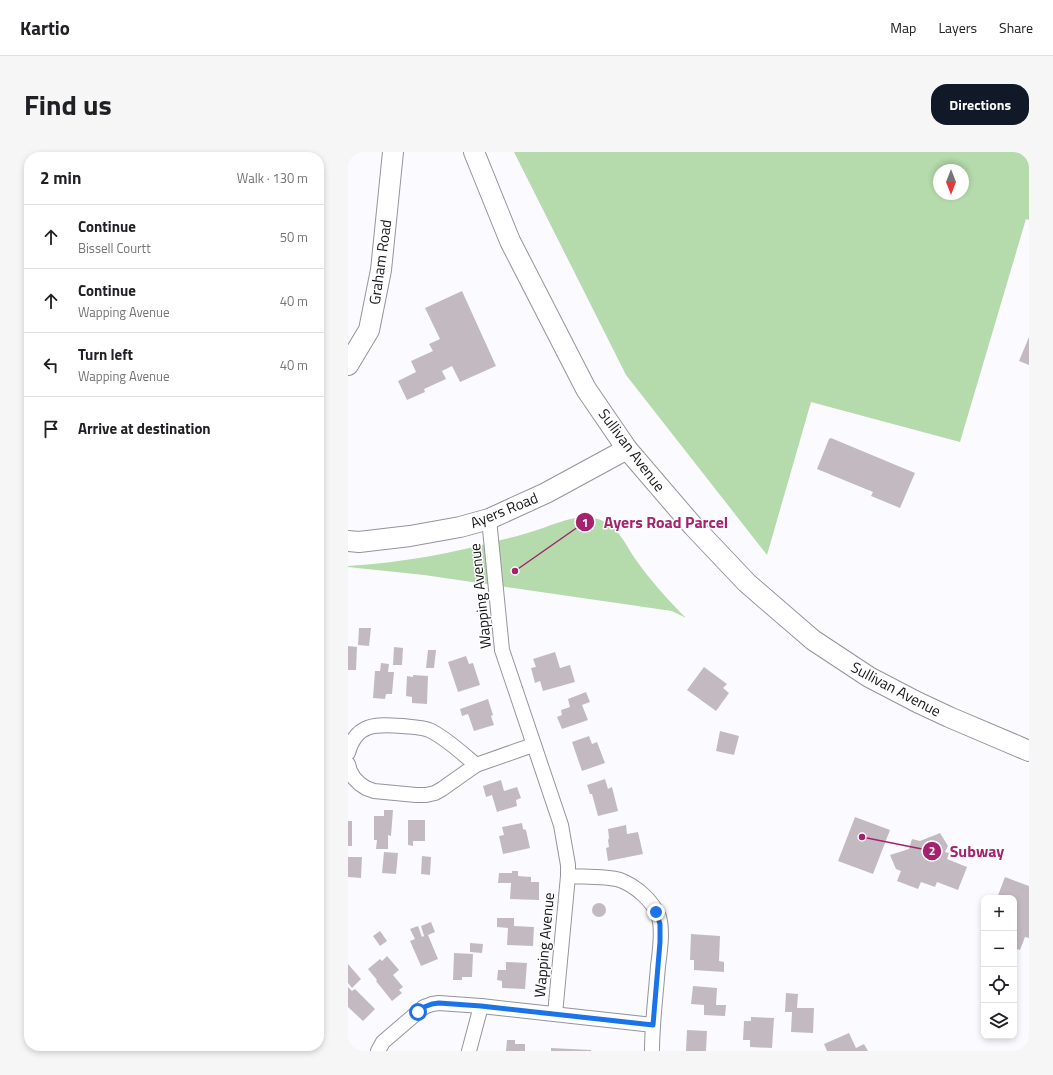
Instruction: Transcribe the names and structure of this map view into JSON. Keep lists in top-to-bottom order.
{
  "streets": {
    "main road": ["Graham Road", "Sullivan Avenue", "Ayers Road"],
    "street": ["Wapping Avenue"]
  },
  "crossings": [
    ["Sullivan Avenue", "Ayers Road"],
    ["Ayers Road", "Wapping Avenue"]
  ],
  "places": ["Ayers Road Parcel", "Subway"],
  "north": "bottom",
  "page": {
    "header": "Kartio",
    "nav": ["Map", "Layers", "Share"],
    "title": "Find us",
    "buttons": "Directions",
    "heading": ["2 min", "Walk · 130 m"],
    "list": [
      ["Continue", "Bissell Courtt", "50 m"],
      ["Continue", "Wapping Avenue", "40 m"],
      ["Turn left", "Wapping Avenue", "40 m"],
      "Arrive at destination"
    ],
    "map_buttons": ["+", "−"]
  }
}
